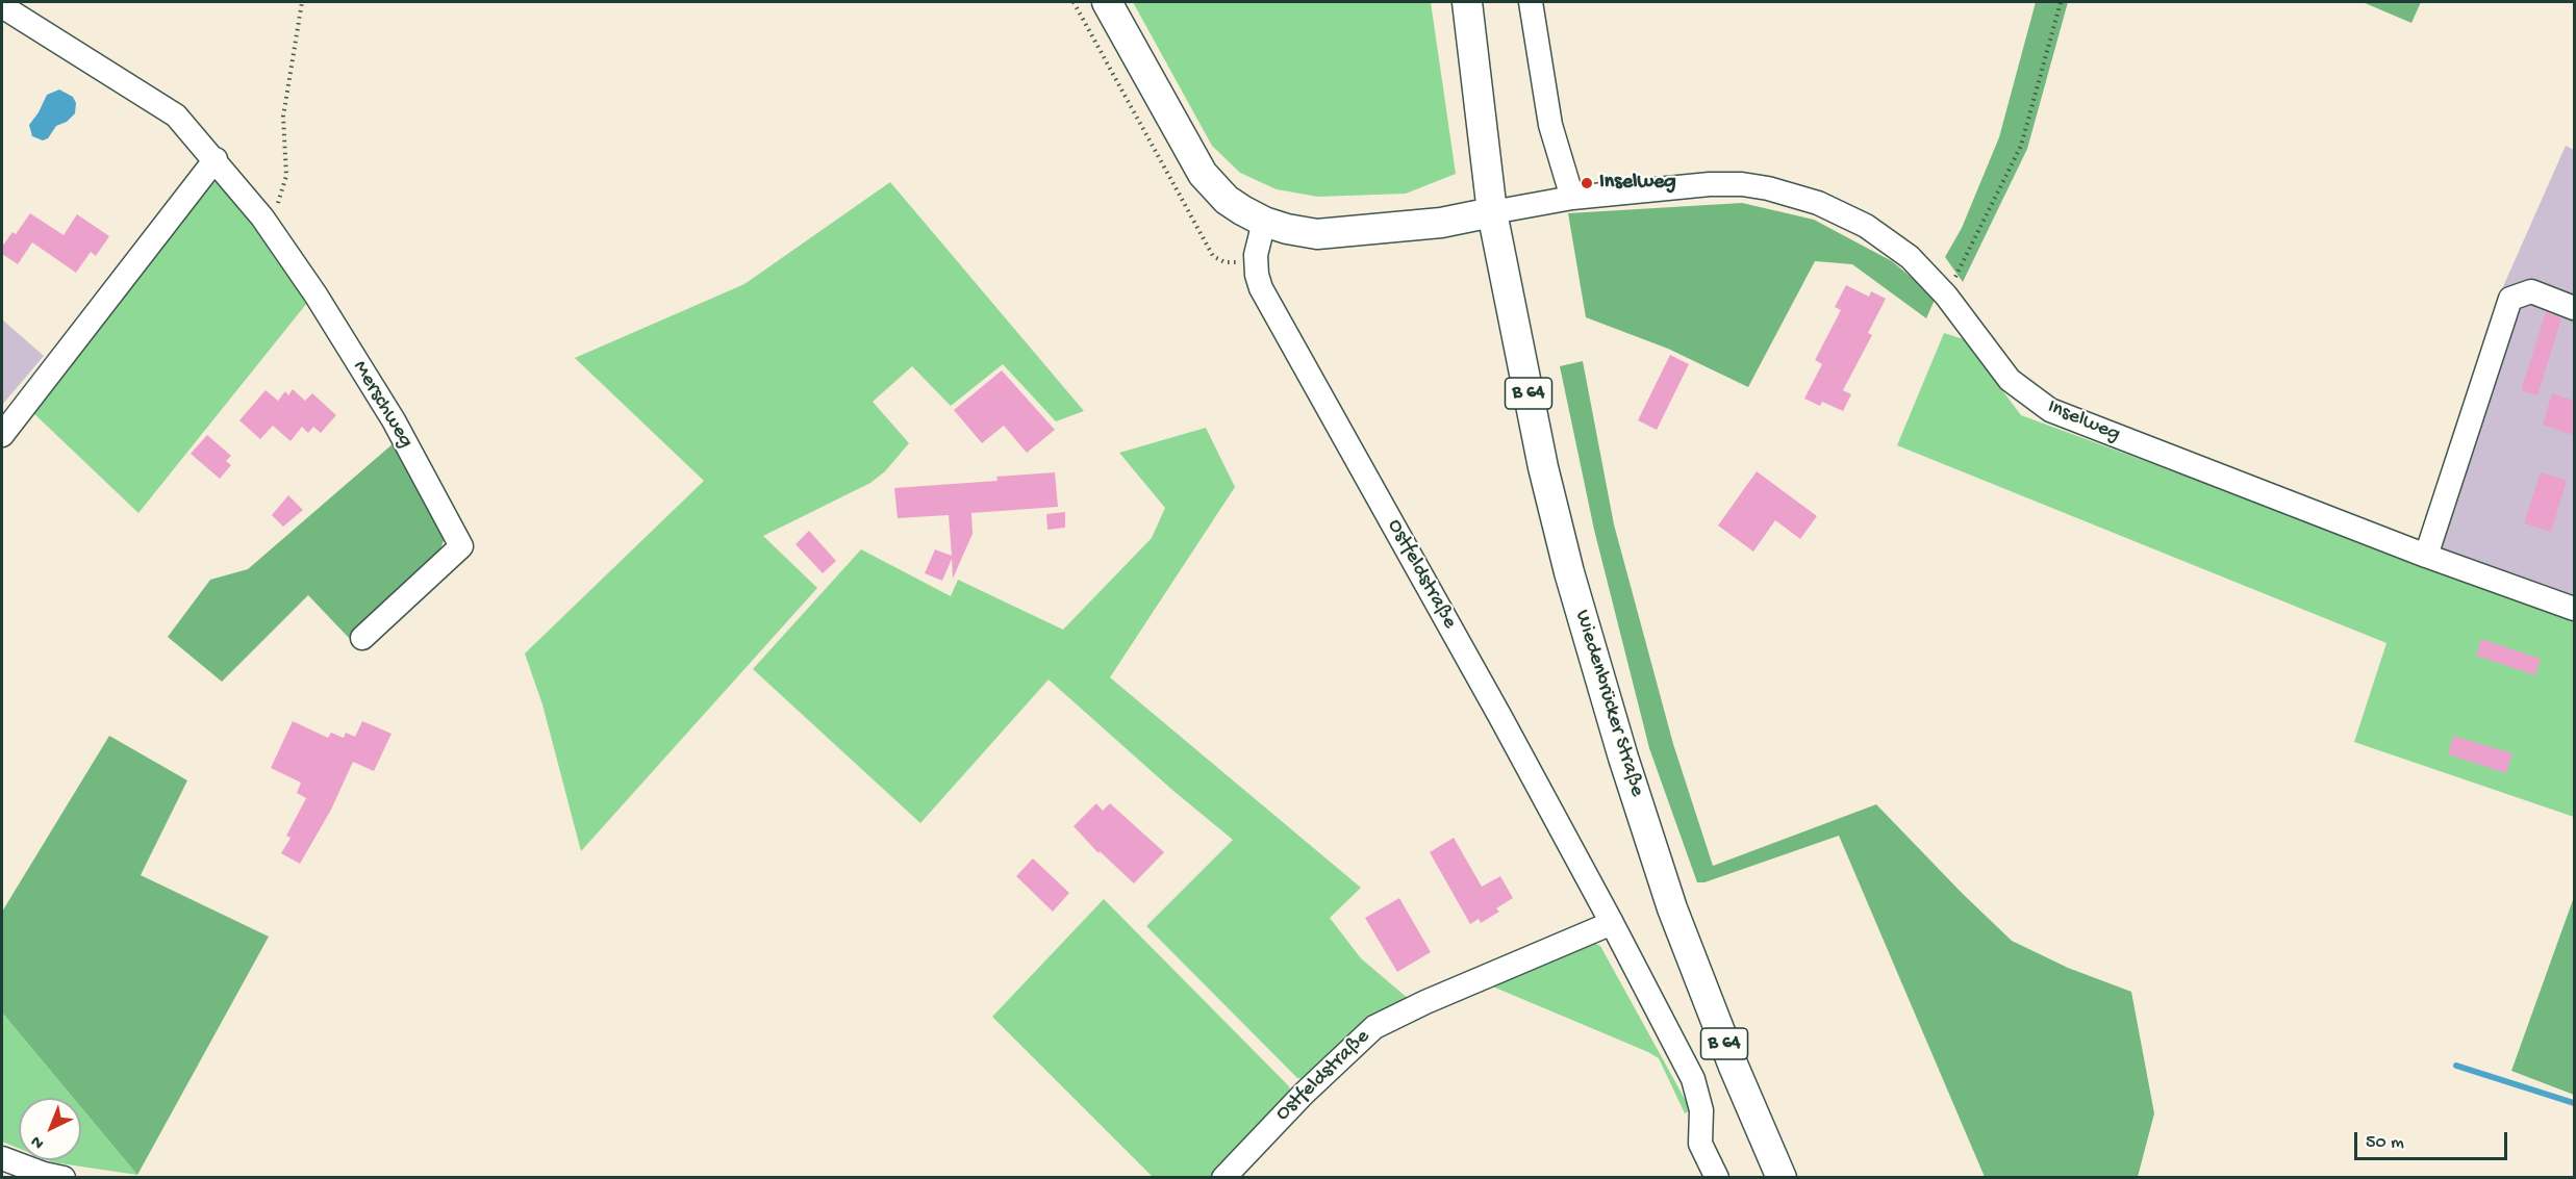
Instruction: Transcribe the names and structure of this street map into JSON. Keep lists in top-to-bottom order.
{
  "streets": {
    "main road": ["B 64", "Wiedenbrücker Straße"],
    "street": ["Merschweg", "Inselweg", "Ostfeldstraße"]
  },
  "crossings": [
    ["Inselweg", "Wiedenbrücker Straße"]
  ],
  "places": ["Inselweg"],
  "scale_bar": "50 m",
  "north": "bottom left"
}
